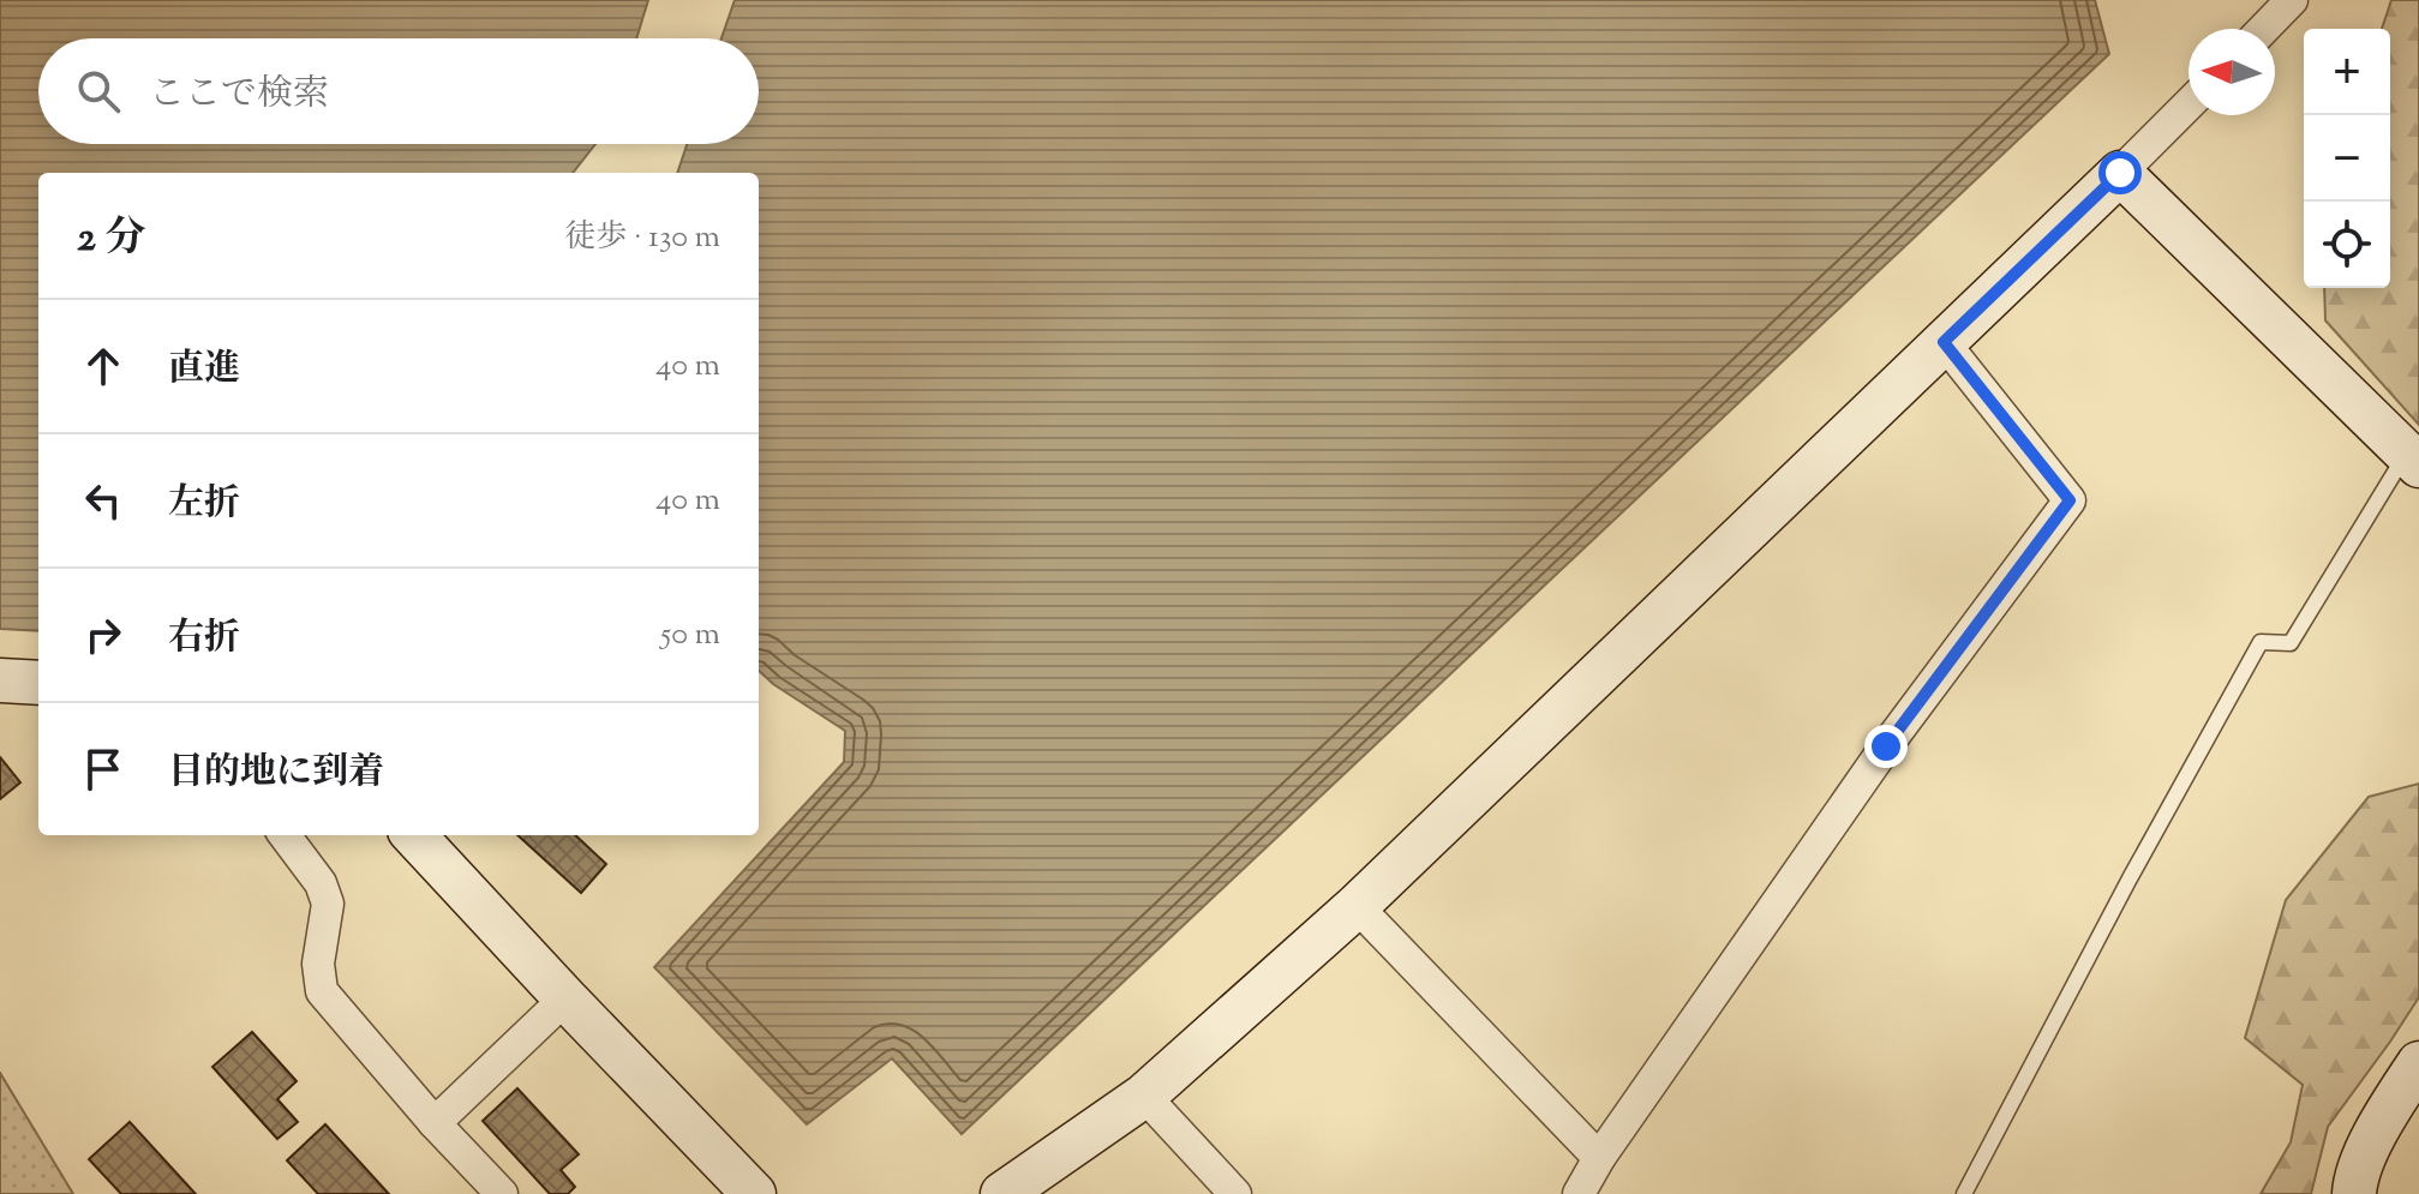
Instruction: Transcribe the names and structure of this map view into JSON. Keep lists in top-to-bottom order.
{
  "north": "left",
  "page": {
    "map_buttons": ["+", "−"],
    "search": "ここで検索",
    "heading": ["2 分", "徒歩 · 130 m"],
    "list": [
      ["直進", "40 m"],
      ["左折", "40 m"],
      ["右折", "50 m"],
      "目的地に到着"
    ]
  }
}
